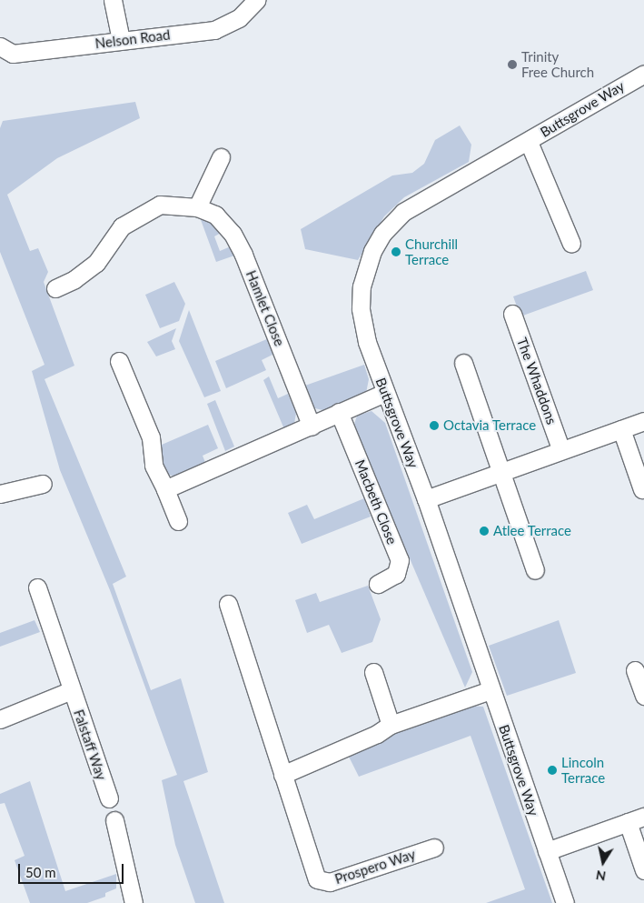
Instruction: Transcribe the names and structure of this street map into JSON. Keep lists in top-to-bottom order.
{
  "streets": {
    "street": [
      "Nelson Road",
      "Buttsgrove Way",
      "Hamlet Close",
      "The Whaddons",
      "Macbeth Close",
      "Falstaff Way",
      "Prospero Way"
    ]
  },
  "places": [
    "Trinity Free Church",
    "Churchill Terrace",
    "Octavia Terrace",
    "Atlee Terrace",
    "Lincoln Terrace"
  ],
  "scale_bar": "50 m",
  "north": "bottom"
}
